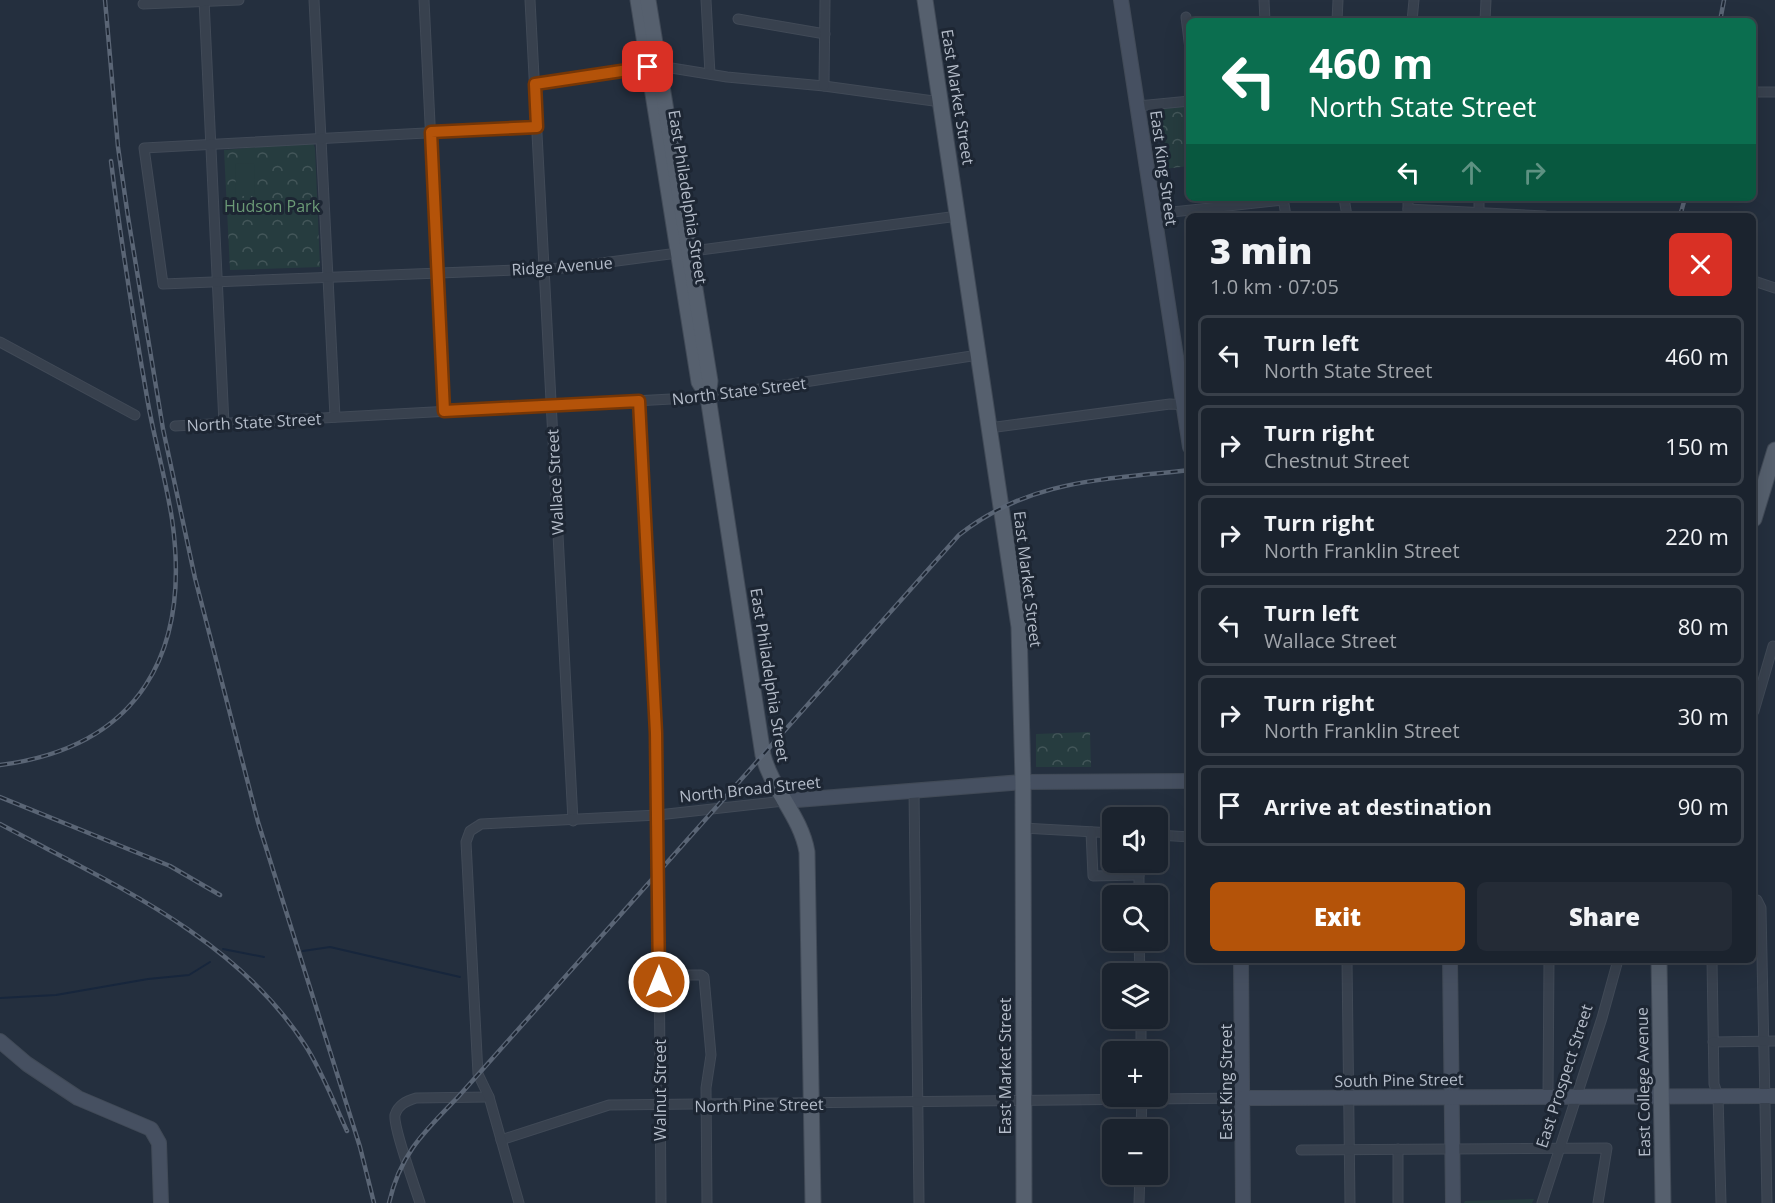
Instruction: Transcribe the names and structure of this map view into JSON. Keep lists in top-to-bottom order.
{
  "streets": {
    "main road": ["East Market Street", "East Philadelphia Street", "East College Avenue"],
    "street": [
      "East King Street",
      "Ridge Avenue",
      "North State Street",
      "Wallace Street",
      "North Broad Street",
      "East Prospect Street",
      "South Pine Street",
      "Walnut Street",
      "North Pine Street"
    ]
  },
  "crossings": [
    ["East Market Street", "Ridge Avenue"],
    ["East Market Street", "North State Street"],
    ["East Market Street", "North Broad Street"],
    ["East Market Street", "South Pine Street"],
    ["East Market Street", "North Pine Street"],
    ["East King Street", "South Pine Street"],
    ["East Philadelphia Street", "Ridge Avenue"],
    ["East Philadelphia Street", "North State Street"],
    ["East Philadelphia Street", "North Broad Street"],
    ["East Philadelphia Street", "North Pine Street"],
    ["Ridge Avenue", "Wallace Street"],
    ["North State Street", "Wallace Street"],
    ["North State Street", "Walnut Street"],
    ["Wallace Street", "North Broad Street"],
    ["North Broad Street", "Walnut Street"],
    ["East Prospect Street", "South Pine Street"],
    ["South Pine Street", "East College Avenue"],
    ["South Pine Street", "North Pine Street"],
    ["Walnut Street", "North Pine Street"]
  ],
  "parks": ["Hudson Park"],
  "page": {
    "turn": ["460 m", "North State Street"],
    "heading": ["3 min", "1.0 km · 07:05"],
    "list": [
      {
        "name": "Turn left",
        "note": "North State Street",
        "value": "460 m"
      },
      {
        "name": "Turn right",
        "note": "Chestnut Street",
        "value": "150 m"
      },
      {
        "name": "Turn right",
        "note": "North Franklin Street",
        "value": "220 m"
      },
      {
        "name": "Turn left",
        "note": "Wallace Street",
        "value": "80 m"
      },
      {
        "name": "Turn right",
        "note": "North Franklin Street",
        "value": "30 m"
      },
      {
        "name": "Arrive at destination",
        "value": "90 m"
      }
    ],
    "map_buttons": ["+", "−"],
    "buttons": ["Exit", "Share"]
  }
}
